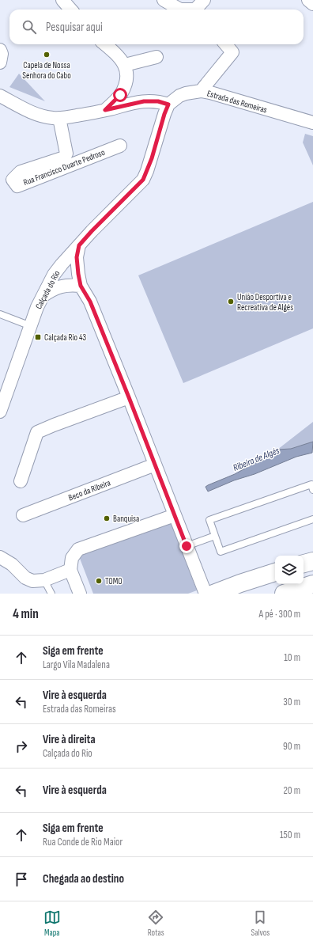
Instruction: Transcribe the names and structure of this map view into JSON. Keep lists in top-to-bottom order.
{
  "streets": {
    "street": [
      "Estrada das Romeiras",
      "Rua Francisco Duarte Pedroso",
      "Calçada do Rio",
      "Beco da Ribeira"
    ]
  },
  "crossings": [
    ["Estrada das Romeiras", "Calçada do Rio"]
  ],
  "water": ["Ribeira de Algés"],
  "places": {
    "other": [
      "Capela de Nossa Senhora do Cabo",
      "União Desportiva e Recreativa de Algés",
      "Banquisa",
      "TOMO"
    ],
    "transit": ["Calçada Rio 43"]
  },
  "page": {
    "search": "Pesquisar aqui",
    "heading": ["4 min", "A pé · 300 m"],
    "list": [
      ["Siga em frente", "Largo Vila Madalena", "10 m"],
      ["Vire à esquerda", "Estrada das Romeiras", "30 m"],
      ["Vire à direita", "Calçada do Rio", "90 m"],
      ["Vire à esquerda", "20 m"],
      ["Siga em frente", "Rua Conde de Rio Maior", "150 m"],
      "Chegada ao destino"
    ],
    "nav": ["Mapa", "Rotas", "Salvos"]
  }
}
